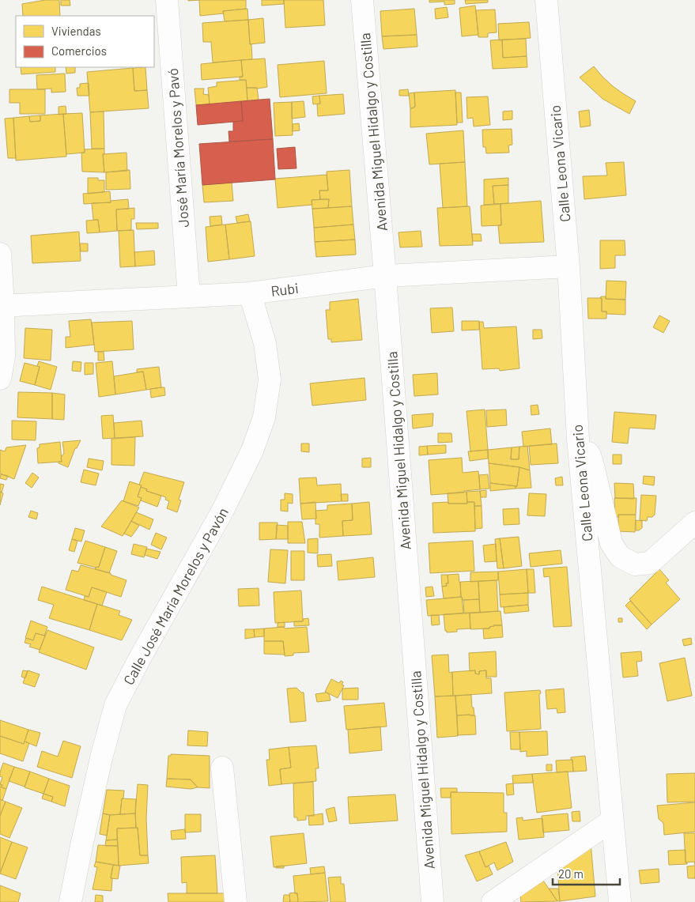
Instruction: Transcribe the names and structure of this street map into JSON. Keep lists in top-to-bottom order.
{
  "streets": {
    "street": [
      "Avenida Miguel Hidalgo y Costilla",
      "José María Morelos y Pavó",
      "Calle Leona Vicario",
      "Rubi",
      "Calle José María Morelos y Pavón"
    ]
  },
  "crossings": [
    ["Avenida Miguel Hidalgo y Costilla", "Rubi"],
    ["José María Morelos y Pavó", "Rubi"],
    ["Calle Leona Vicario", "Rubi"],
    ["Rubi", "Calle José María Morelos y Pavón"]
  ],
  "legend": ["Viviendas", "Comercios"],
  "scale_bar": "20 m"
}
